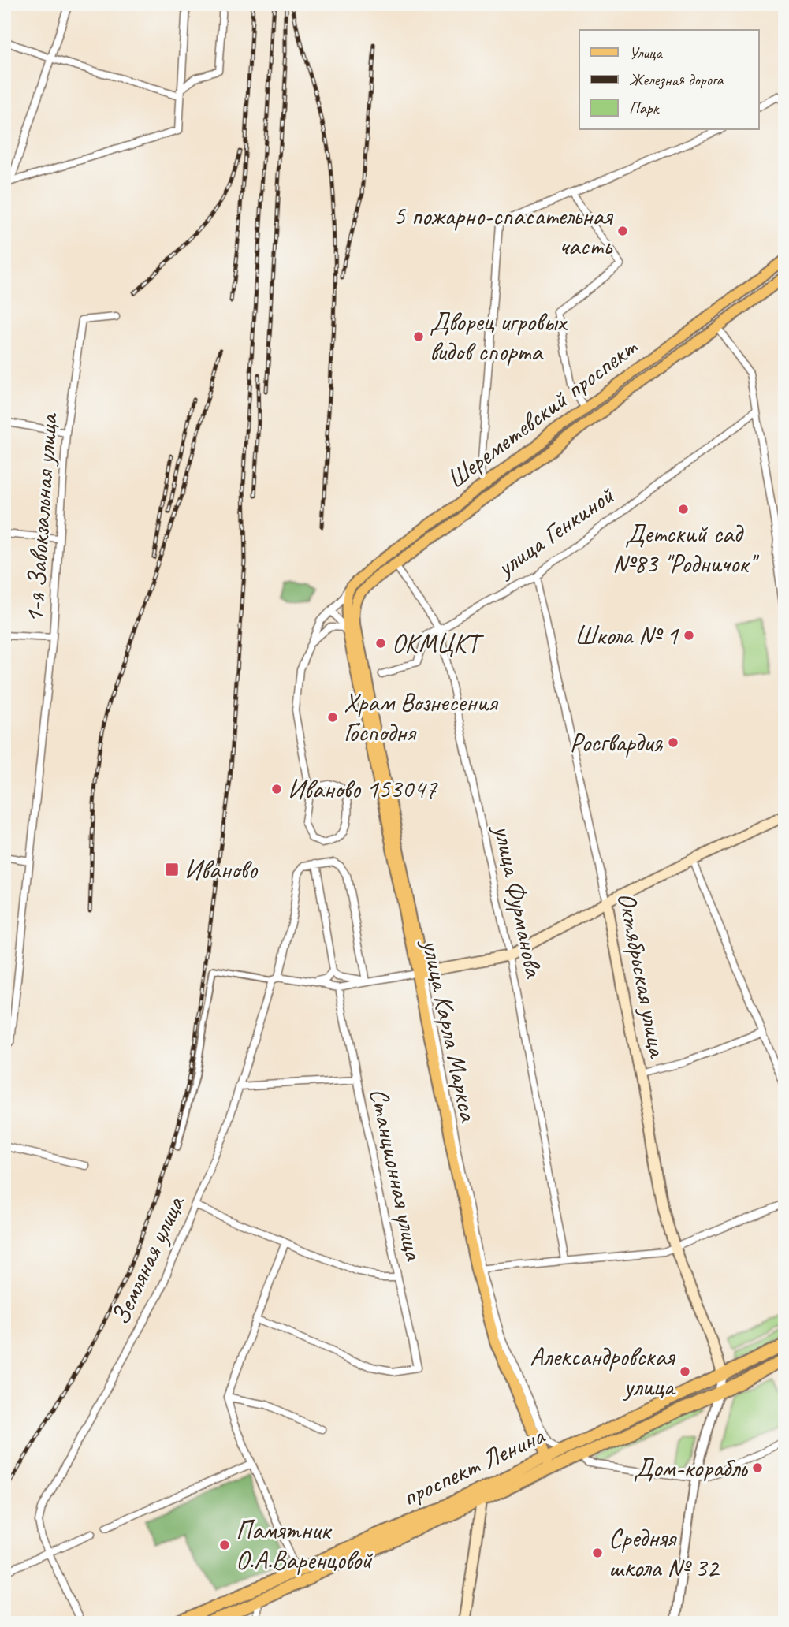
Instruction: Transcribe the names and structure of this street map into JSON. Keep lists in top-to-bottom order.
{
  "streets": {
    "highway": ["проспект Ленина"],
    "main road": ["Шереметевский проспект", "Октябрьская улица", "улица Карла Маркса"],
    "street": [
      "1-я Завокзальная улица",
      "улица Генкиной",
      "улица Фурманова",
      "Станционная улица",
      "Земляная улица"
    ]
  },
  "crossings": [
    ["Шереметевский проспект", "улица Фурманова"],
    ["Шереметевский проспект", "улица Карла Маркса"],
    ["улица Генкиной", "улица Фурманова"],
    ["улица Генкиной", "Октябрьская улица"],
    ["Октябрьская улица", "проспект Ленина"],
    ["улица Карла Маркса", "проспект Ленина"]
  ],
  "places": {
    "other": [
      "5 пожарно-спасательная часть",
      "Дворец игровых видов спорта",
      "Детский сад №83 \"Родничок\"",
      "Школа № 1",
      "ОКМЦКТ",
      "Храм Вознесения Господня",
      "Росгвардия",
      "Иваново 153047",
      "Александровская улица",
      "Дом-корабль",
      "Памятник О.А.Варенцовой",
      "Средняя школа № 32"
    ],
    "transit": ["Иваново"]
  },
  "legend": ["Улица", "Железная дорога", "Парк"]
}
